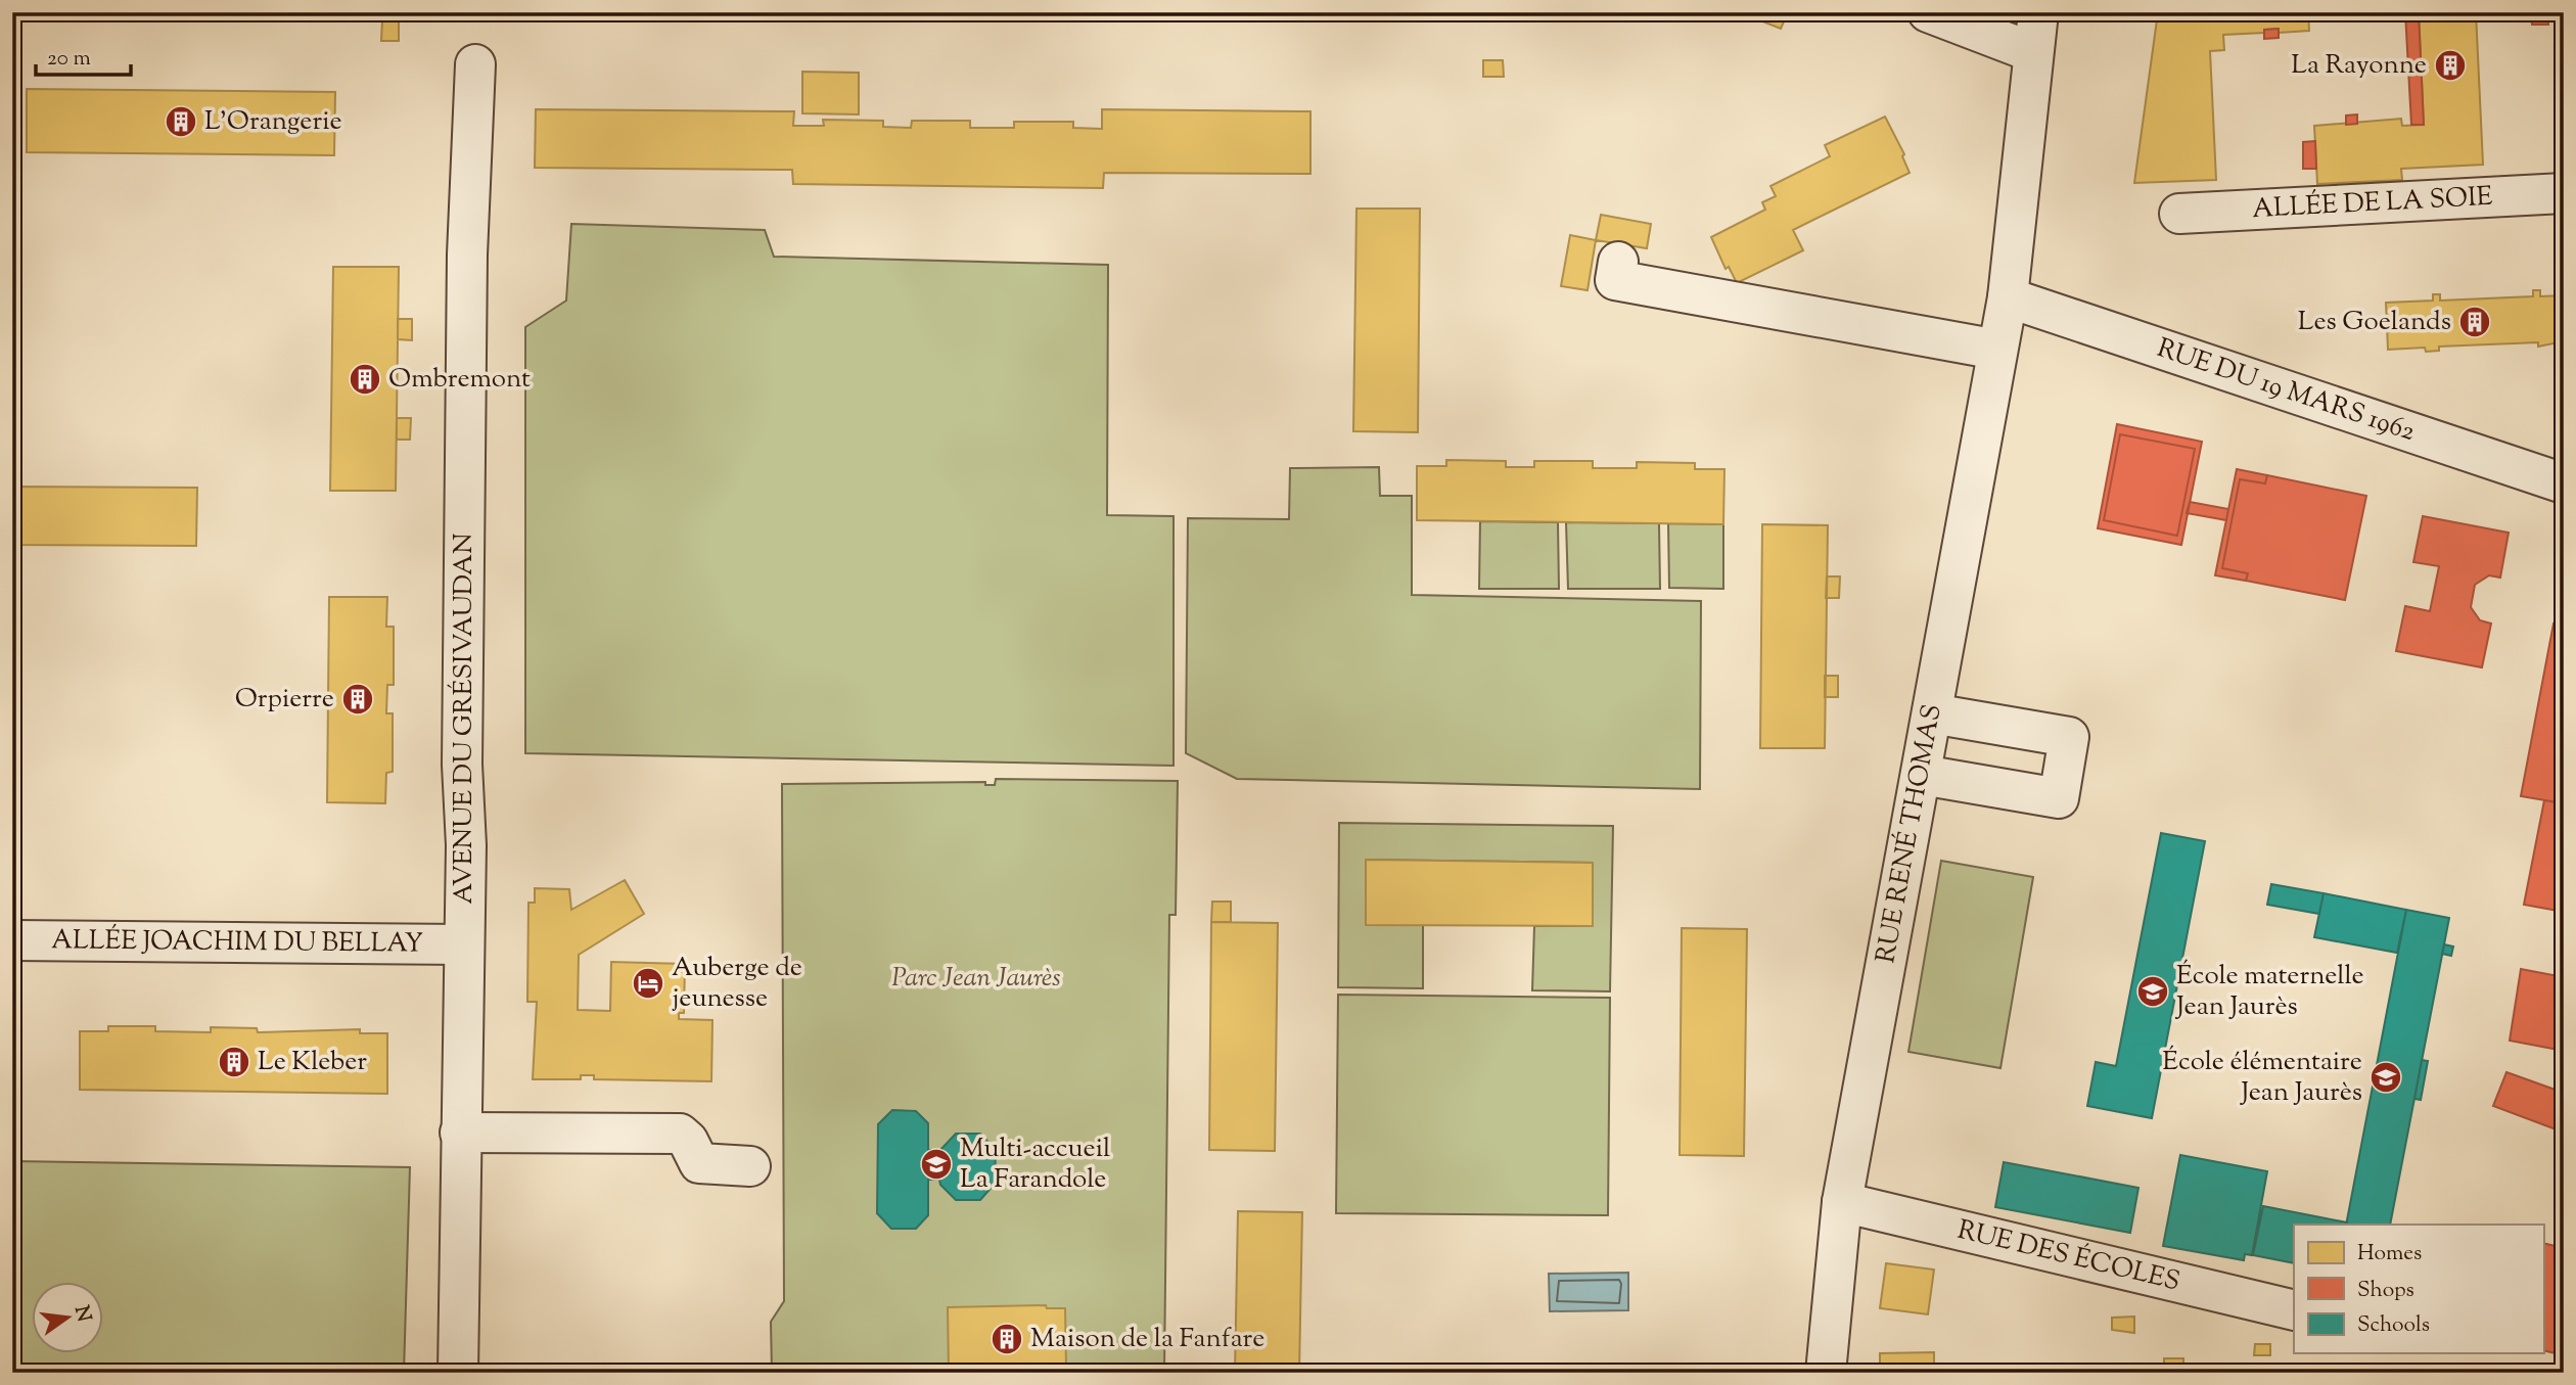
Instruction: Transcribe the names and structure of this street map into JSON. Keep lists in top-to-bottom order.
{
  "streets": {
    "street": [
      "ALLÉE DE LA SOIE",
      "RUE DU 19 MARS 1962",
      "AVENUE DU GRÉSIVAUDAN",
      "RUE RENÉ THOMAS",
      "ALLÉE JOACHIM DU BELLAY",
      "RUE DES ÉCOLES"
    ]
  },
  "crossings": [
    ["RUE DU 19 MARS 1962", "RUE RENÉ THOMAS"],
    ["AVENUE DU GRÉSIVAUDAN", "ALLÉE JOACHIM DU BELLAY"],
    ["RUE RENÉ THOMAS", "RUE DES ÉCOLES"]
  ],
  "parks": ["Parc Jean Jaurès"],
  "places": {
    "building": [
      "La Rayonne",
      "L'Orangerie",
      "Les Goelands",
      "Ombremont",
      "Orpierre",
      "Le Kleber",
      "Maison de la Fanfare"
    ],
    "hotel": ["Auberge de jeunesse"],
    "school or university": ["École maternelle Jean Jaurès", "École élémentaire Jean Jaurès", "Multi-accueil La Farandole"]
  },
  "legend": ["Homes", "Shops", "Schools"],
  "scale_bar": "20 m",
  "north": "right"
}
